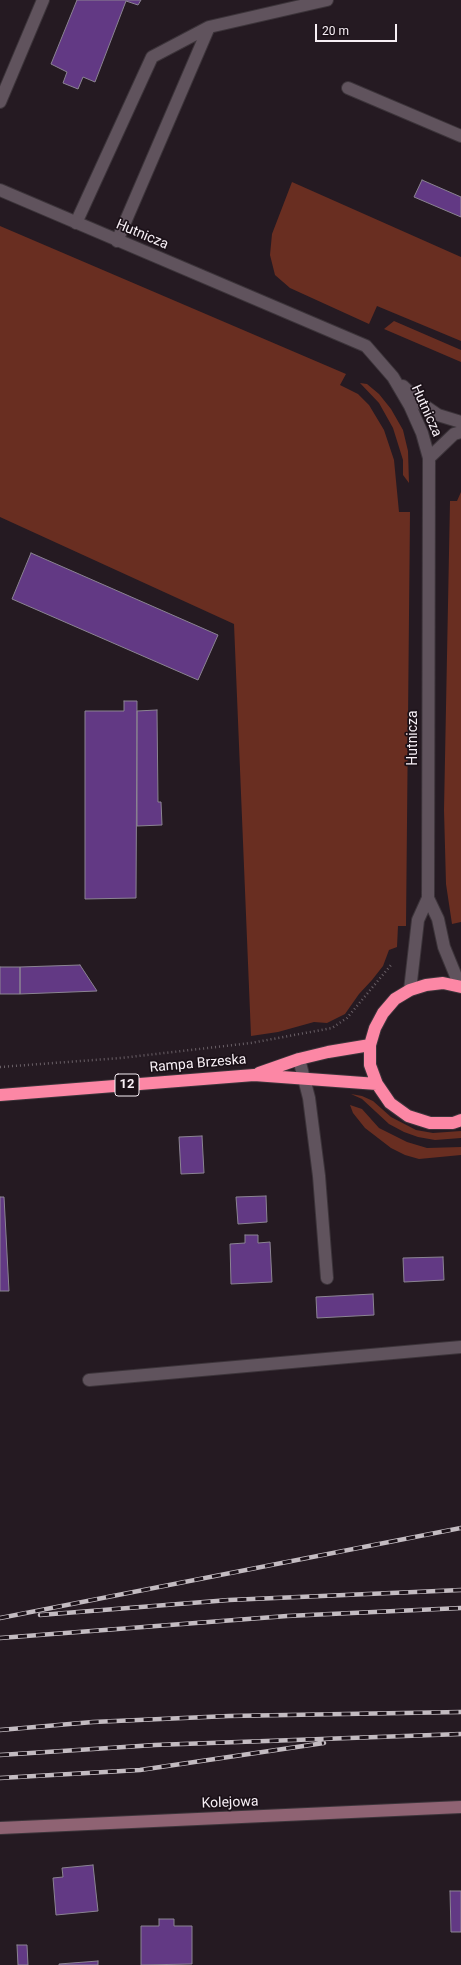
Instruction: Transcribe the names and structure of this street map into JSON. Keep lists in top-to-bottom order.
{
  "streets": {
    "highway": ["Rampa Brzeska", "12"],
    "street": ["Hutnicza", "Kolejowa"]
  },
  "scale_bar": "20 m"
}
